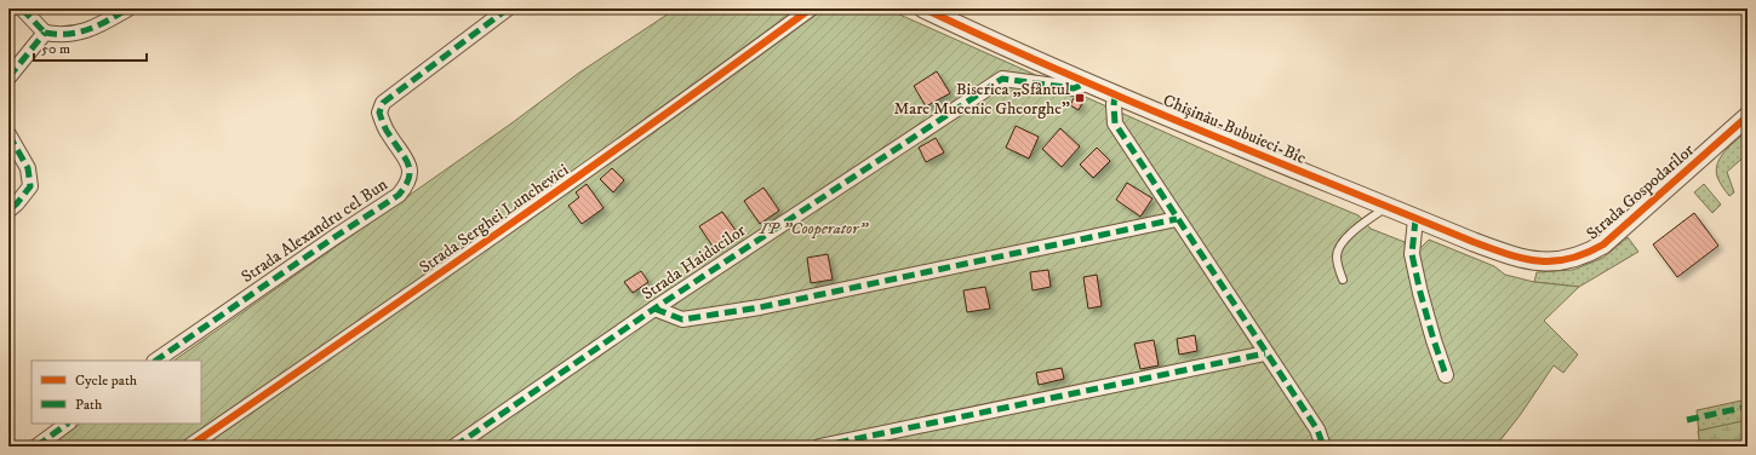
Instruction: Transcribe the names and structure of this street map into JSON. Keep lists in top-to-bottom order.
{
  "streets": {
    "street": [
      "Chișinău-Bubuieci-Bîc",
      "Strada Gospodarilor",
      "Strada Serghei Lunchevici",
      "Strada Alexandru cel Bun",
      "Strada Haiducilor"
    ]
  },
  "crossings": [
    ["Chișinău-Bubuieci-Bîc", "Strada Gospodarilor"],
    ["Chișinău-Bubuieci-Bîc", "Strada Haiducilor"]
  ],
  "parks": ["IP \"Cooperator\""],
  "places": {
    "transit": ["Biserica „Sfântul Mare Mucenic Gheorghe”"]
  },
  "legend": ["Cycle path", "Path"],
  "scale_bar": "50 m"
}
